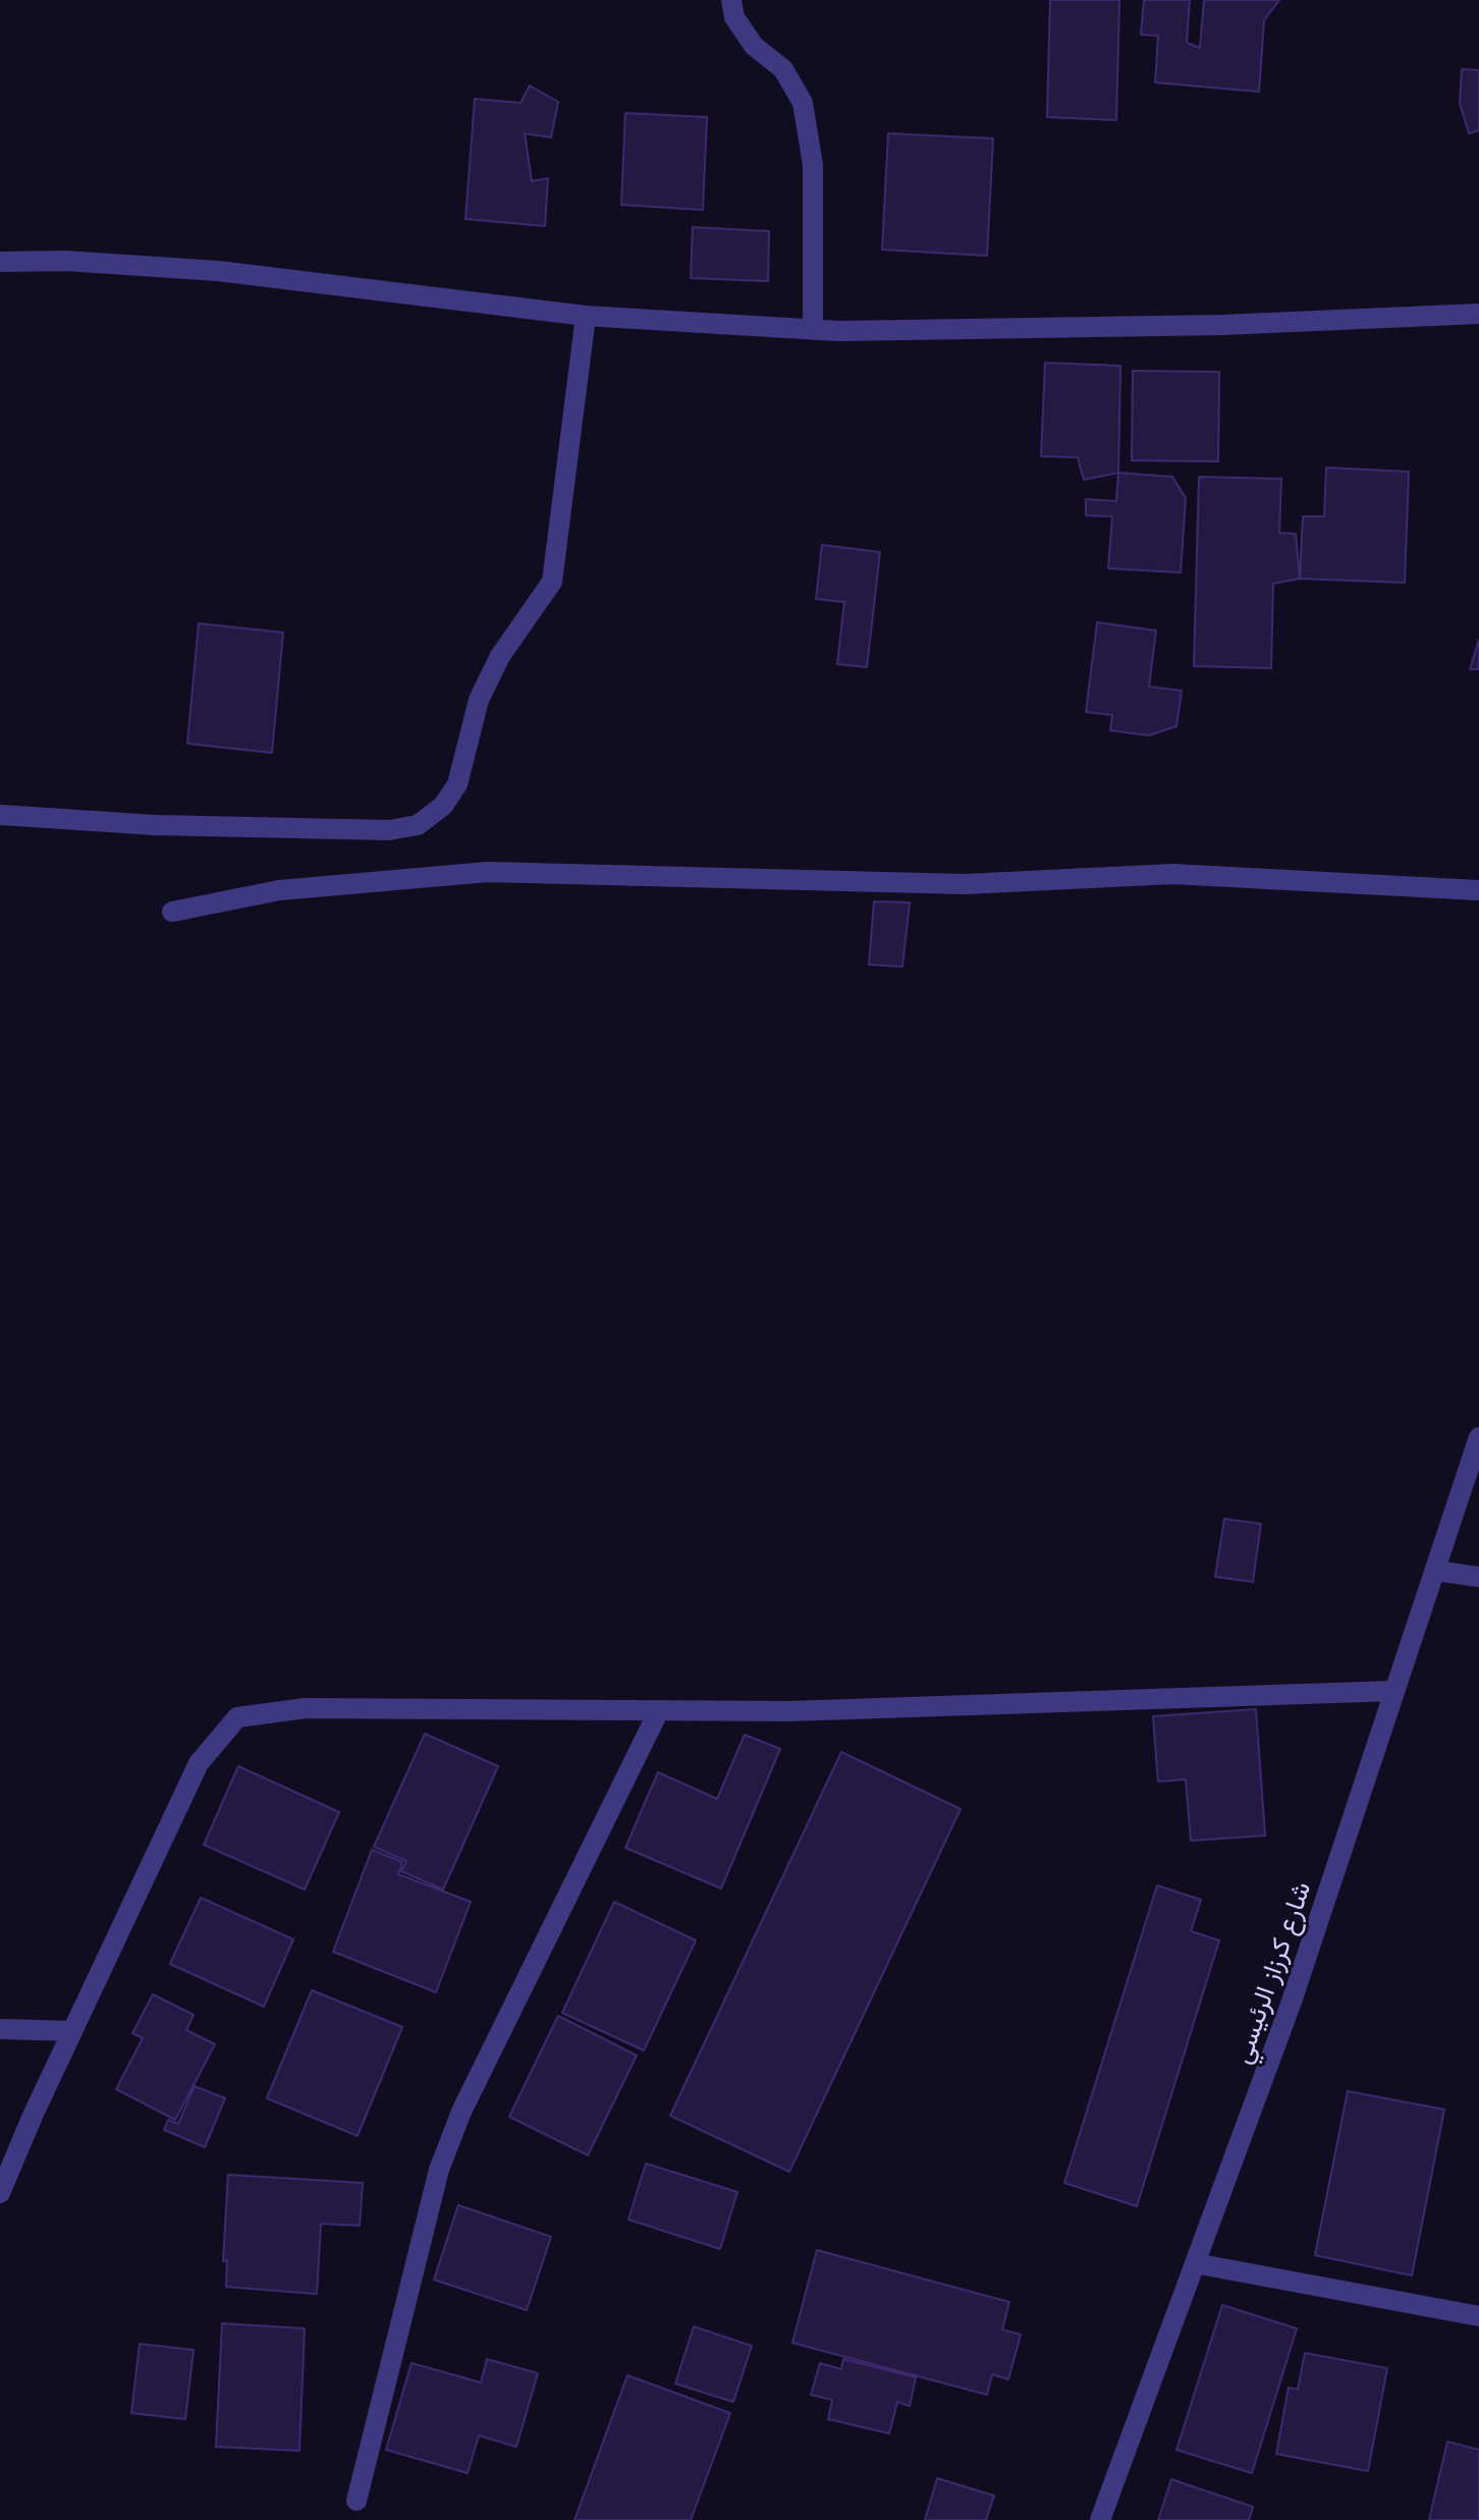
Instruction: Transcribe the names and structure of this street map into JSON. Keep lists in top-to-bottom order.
{
  "streets": {
    "street": ["شارع كرزاز الرئيسي"]
  }
}
